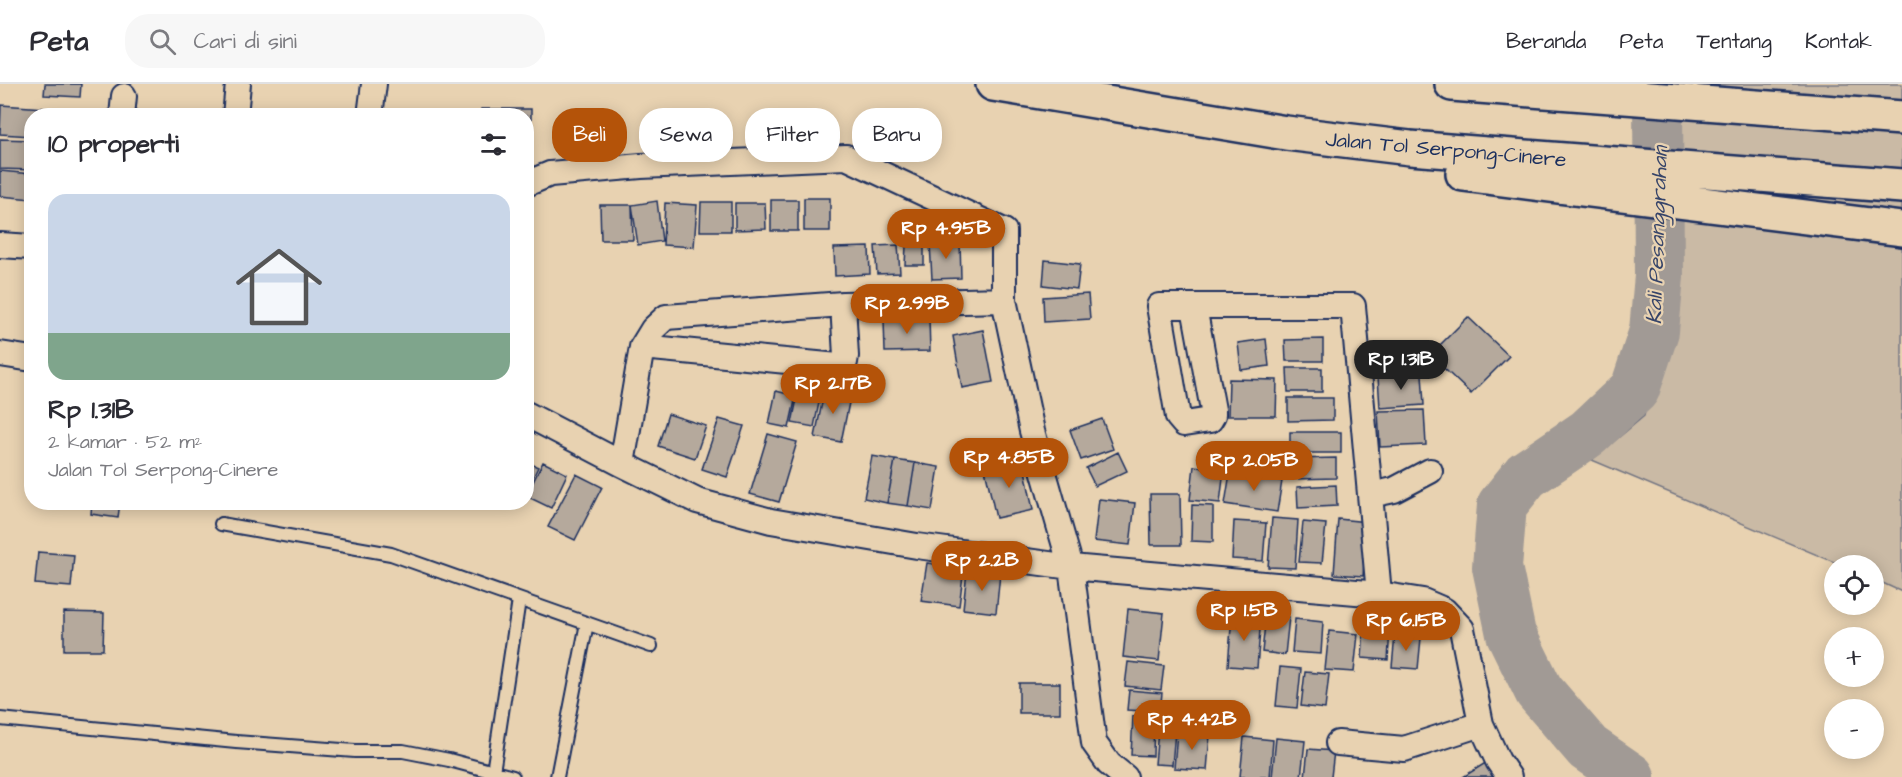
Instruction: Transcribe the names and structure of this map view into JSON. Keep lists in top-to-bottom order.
{
  "streets": {
    "highway": ["Jalan Tol Serpong–Cinere"]
  },
  "water": ["Kali Pesanggrahan"],
  "page": {
    "header": "Peta",
    "search": "Cari di sini",
    "nav": [
      "Beranda",
      "Peta",
      "Tentang",
      "Kontak"
    ],
    "chip": [
      "Beli",
      "Sewa",
      "Filter",
      "Baru"
    ],
    "heading": "10 properti",
    "list": [
      {
        "name": "Rp 1.31B",
        "note": "2 kamar · 52 m² · Jalan Tol Serpong–Cinere"
      }
    ],
    "price": [
      "Rp 4.95B",
      "Rp 2.99B",
      "Rp 1.31B",
      "Rp 2.17B",
      "Rp 4.85B",
      "Rp 2.05B",
      "Rp 2.2B",
      "Rp 1.5B",
      "Rp 6.15B",
      "Rp 4.42B"
    ],
    "map_buttons": ["+", "−"]
  }
}
